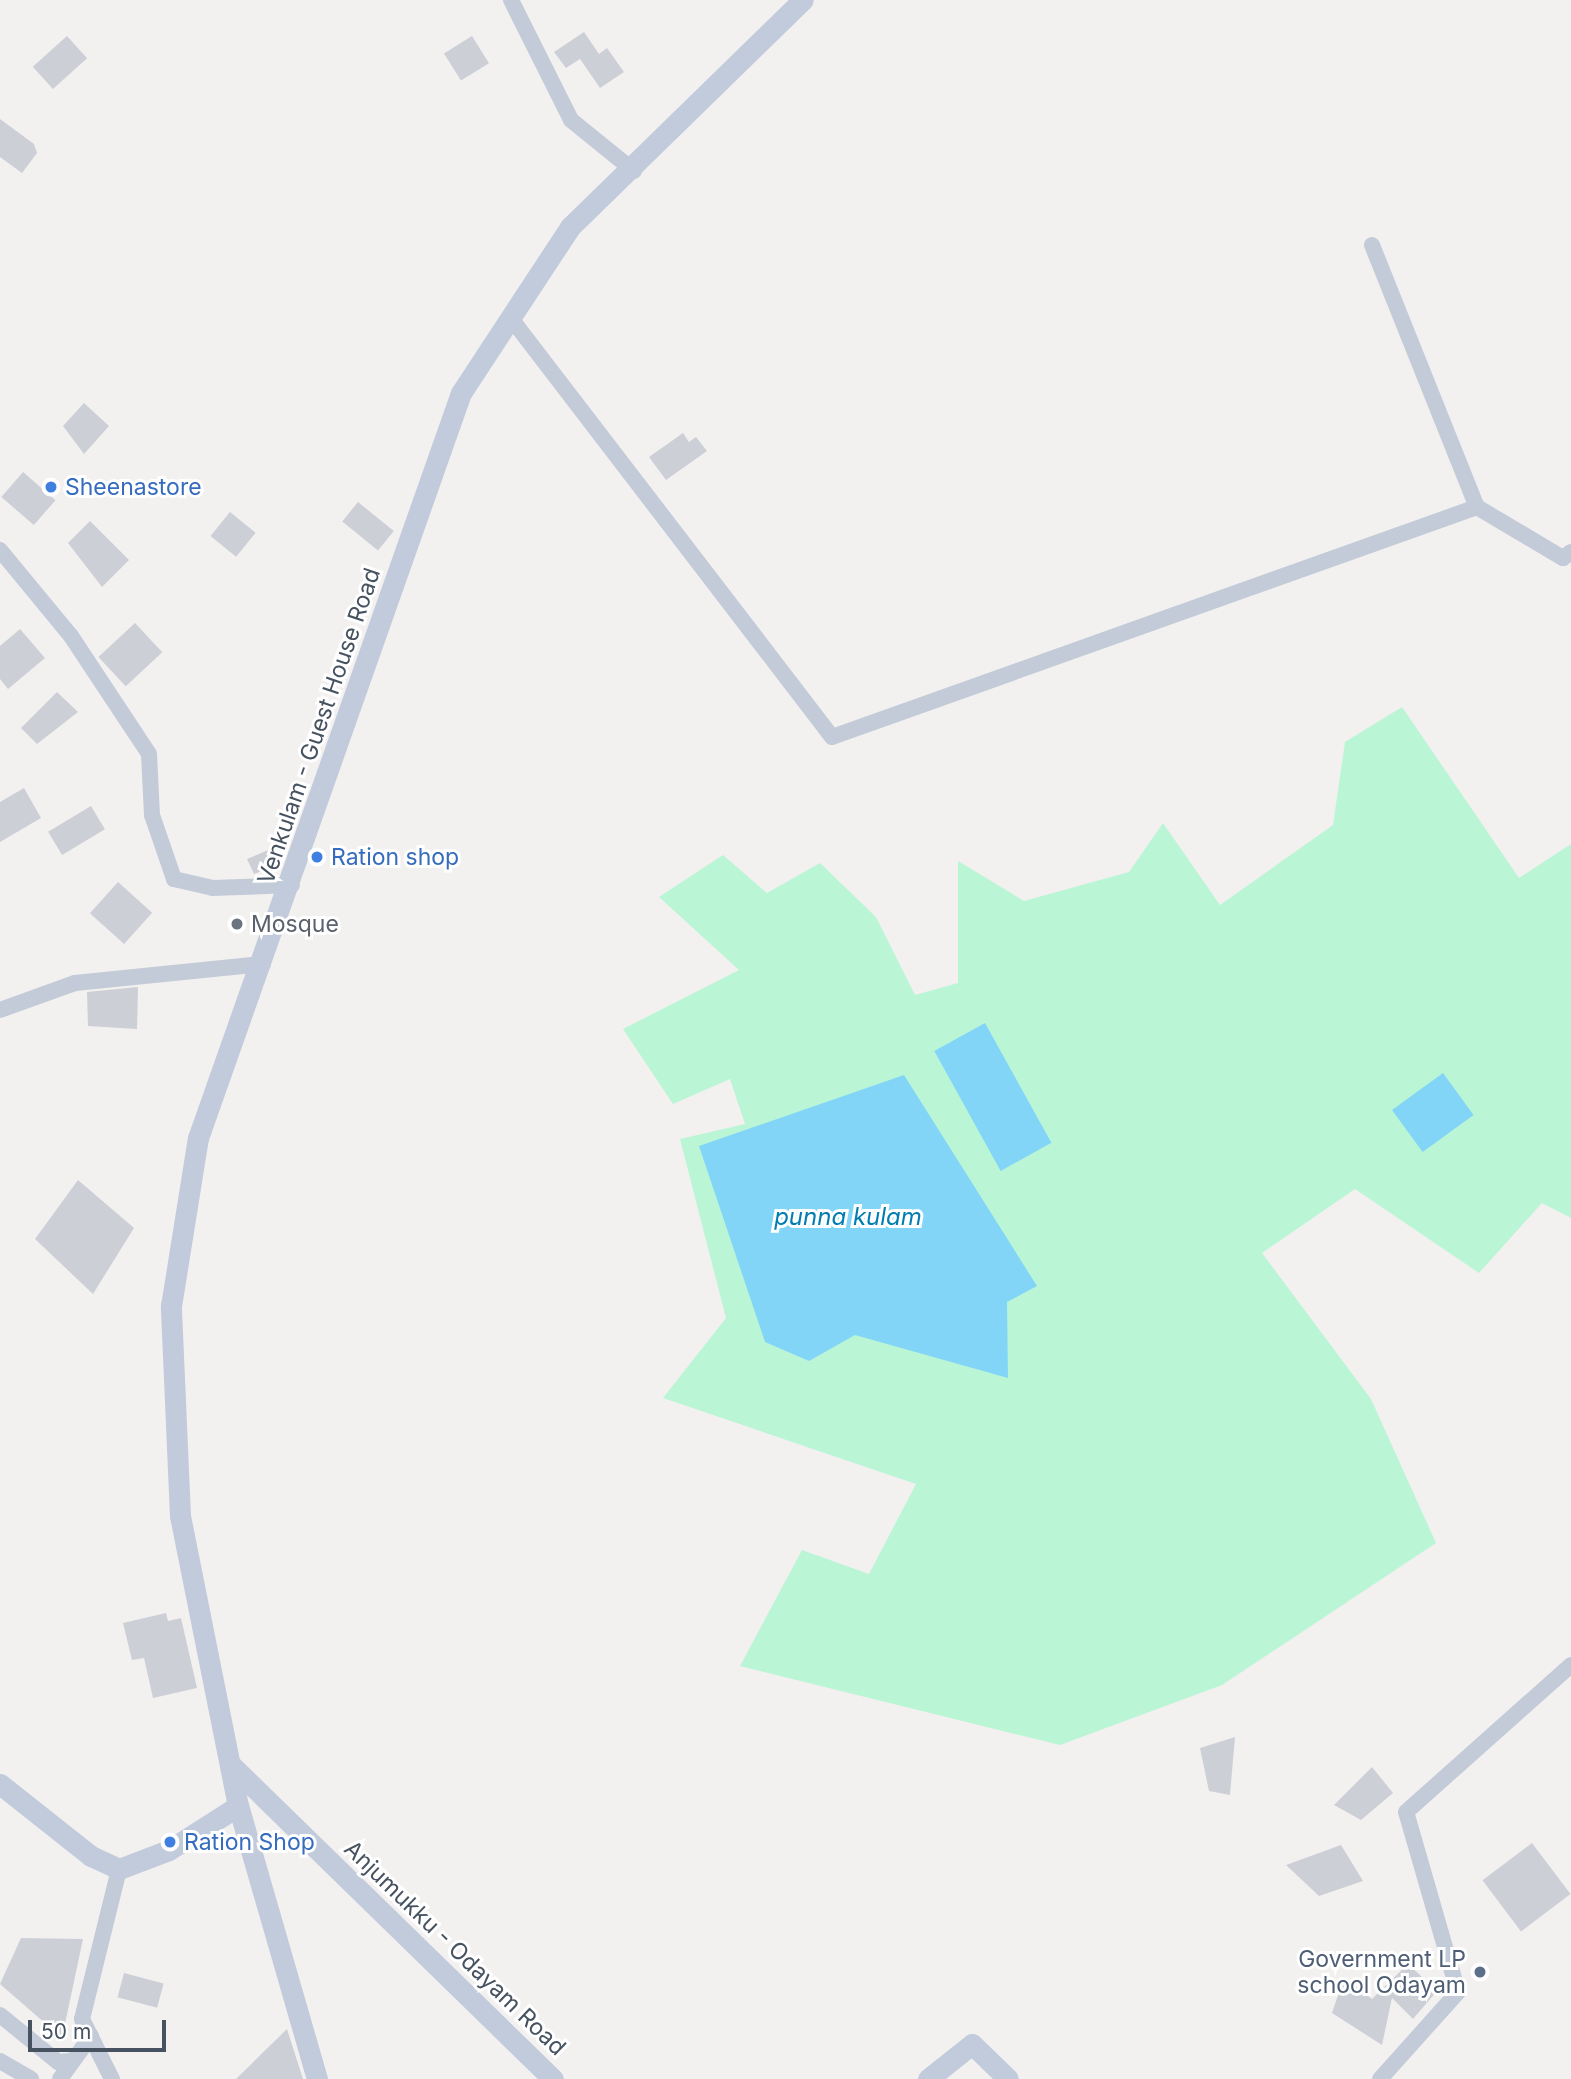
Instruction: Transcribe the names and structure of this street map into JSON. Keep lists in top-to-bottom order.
{
  "streets": {
    "main road": ["Venkulam - Guest House Road", "Anjumukku - Odayam Road"]
  },
  "crossings": [
    ["Venkulam - Guest House Road", "Anjumukku - Odayam Road"]
  ],
  "water": ["punna kulam"],
  "places": [
    "Sheenastore",
    "Ration shop",
    "Mosque",
    "Ration Shop",
    "Government LP school Odayam"
  ],
  "scale_bar": "50 m"
}
